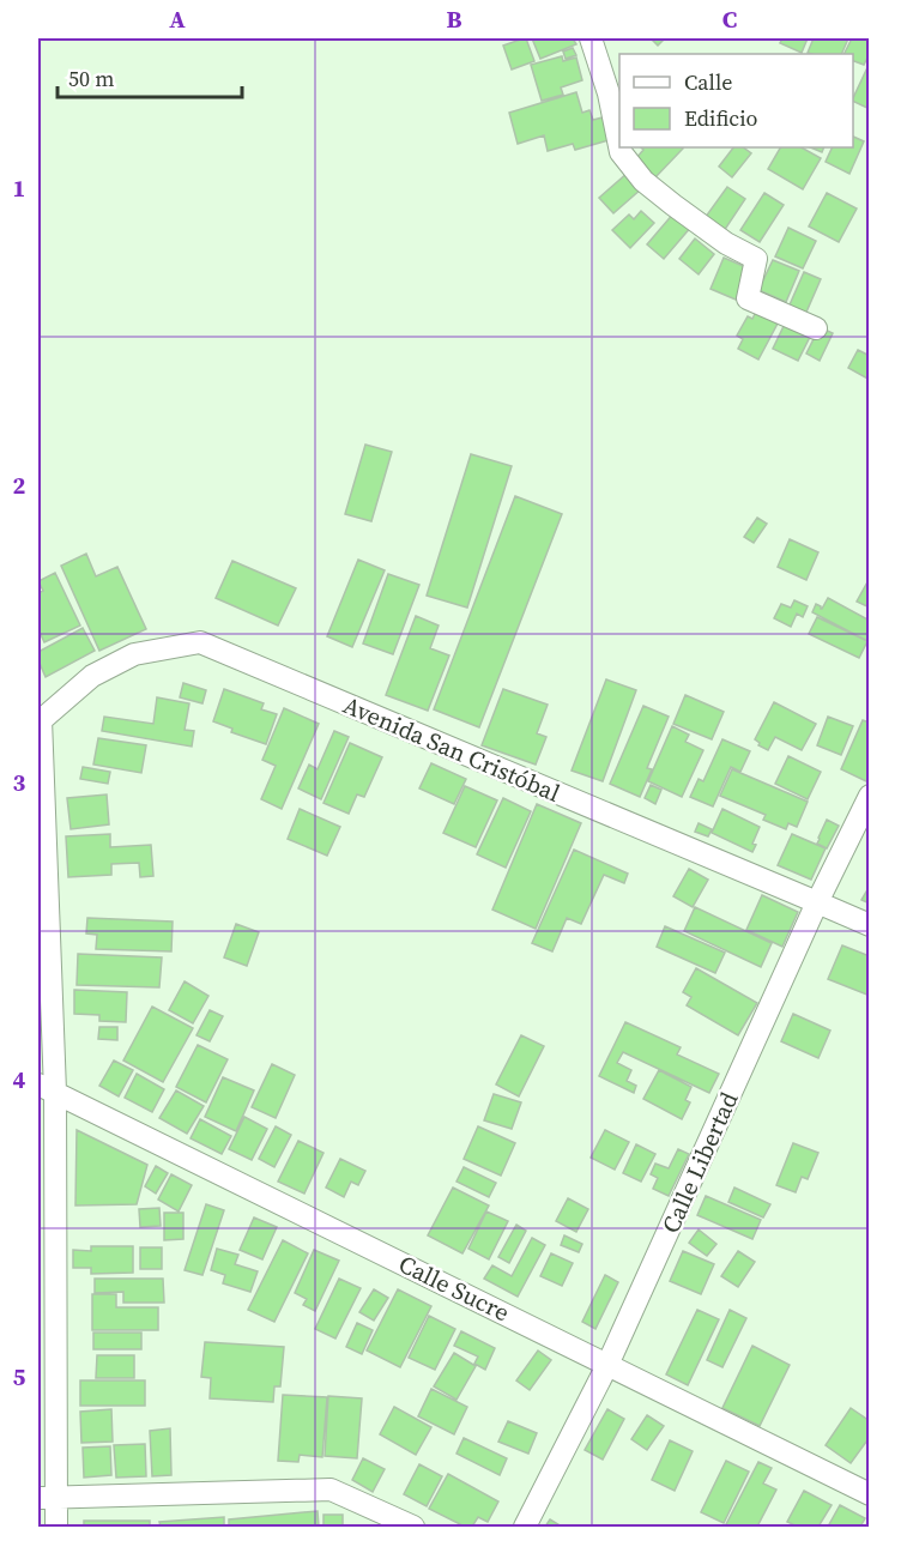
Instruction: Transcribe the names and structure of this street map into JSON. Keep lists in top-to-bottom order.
{
  "streets": {
    "street": ["Avenida San Cristóbal", "Calle Libertad", "Calle Sucre"]
  },
  "crossings": [
    ["Avenida San Cristóbal", "Calle Libertad"],
    ["Calle Libertad", "Calle Sucre"]
  ],
  "legend": ["Calle", "Edificio"],
  "scale_bar": "50 m",
  "grid": {
    "columns": ["A", "B", "C"],
    "rows": [
      "1",
      "2",
      "3",
      "4",
      "5"
    ]
  }
}
